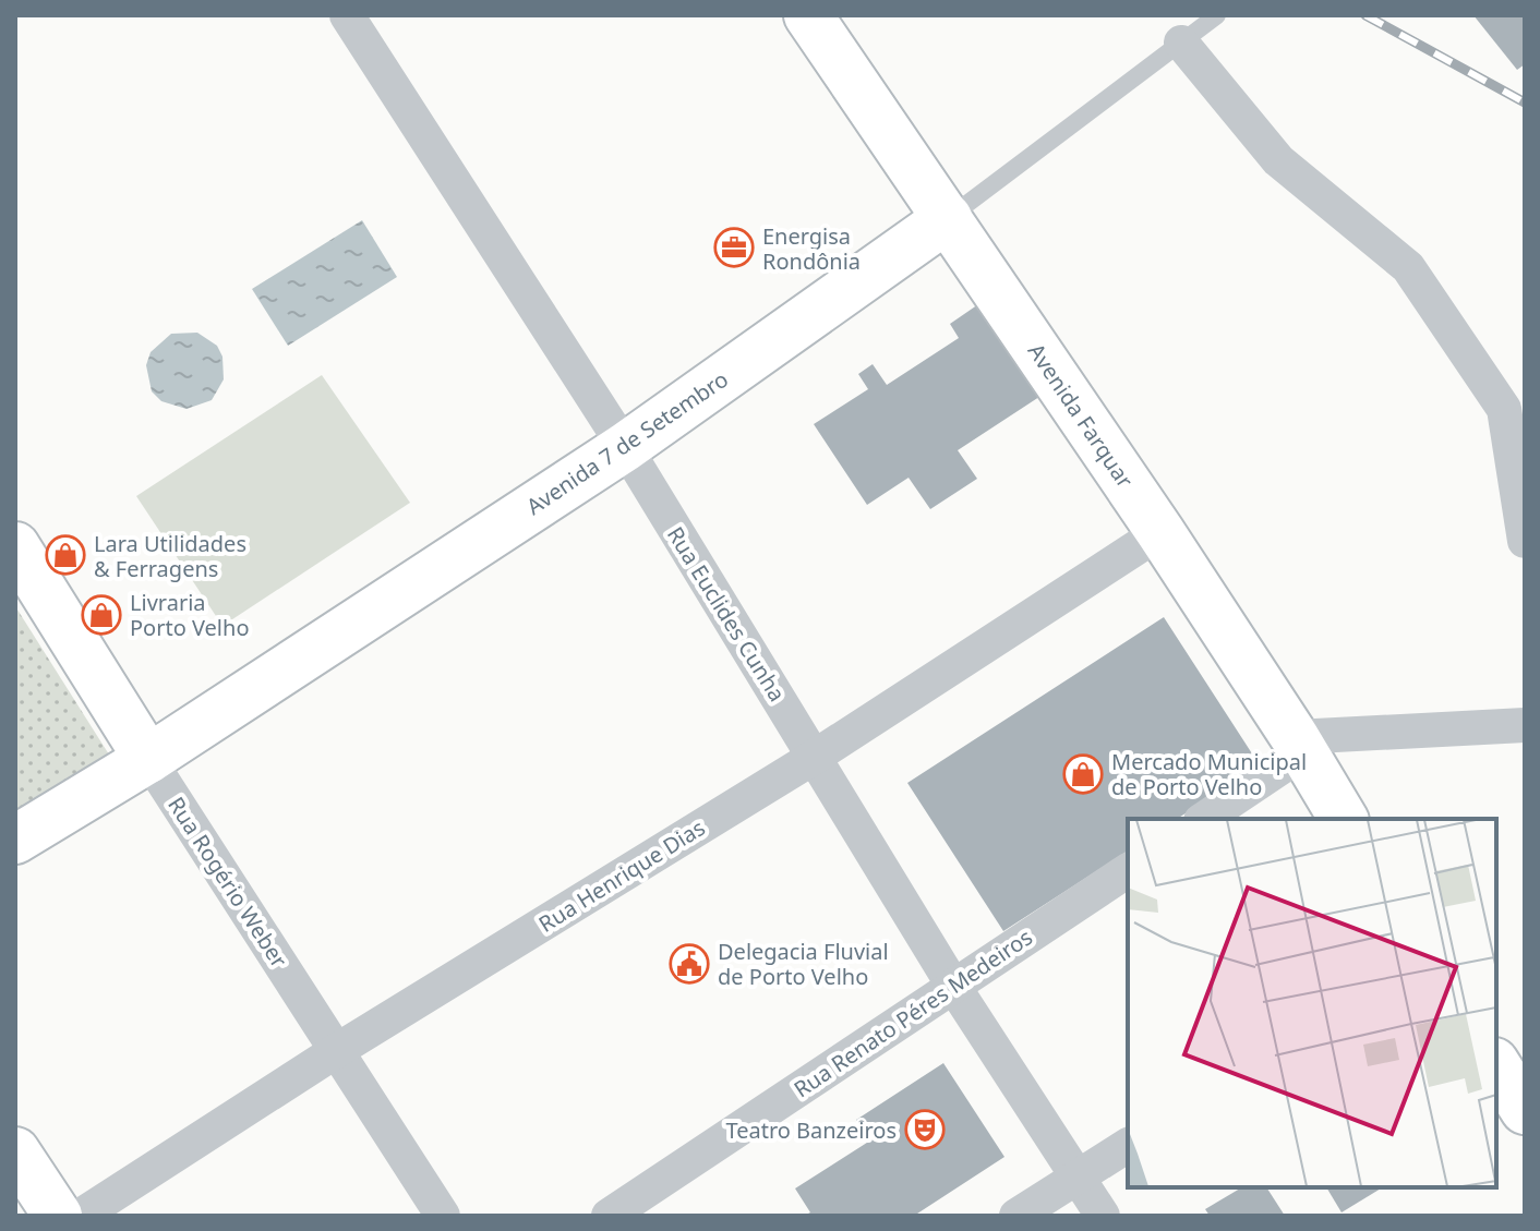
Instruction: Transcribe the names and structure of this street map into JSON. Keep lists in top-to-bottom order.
{
  "streets": {
    "street": [
      "Avenida Farquar",
      "Avenida 7 de Setembro",
      "Rua Euclides Cunha",
      "Rua Henrique Dias",
      "Rua Rogério Weber",
      "Rua Renato Péres Medeiros"
    ]
  },
  "crossings": [
    ["Avenida Farquar", "Avenida 7 de Setembro"],
    ["Avenida Farquar", "Rua Henrique Dias"],
    ["Avenida 7 de Setembro", "Rua Euclides Cunha"],
    ["Avenida 7 de Setembro", "Rua Rogério Weber"],
    ["Rua Euclides Cunha", "Rua Henrique Dias"],
    ["Rua Euclides Cunha", "Rua Renato Péres Medeiros"],
    ["Rua Henrique Dias", "Rua Rogério Weber"]
  ],
  "places": {
    "office": ["Energisa Rondônia"],
    "shop": ["Lara Utilidades & Ferragens", "Livraria Porto Velho", "Mercado Municipal de Porto Velho"],
    "public building": ["Delegacia Fluvial de Porto Velho"],
    "theatre": ["Teatro Banzeiros"]
  }
}
